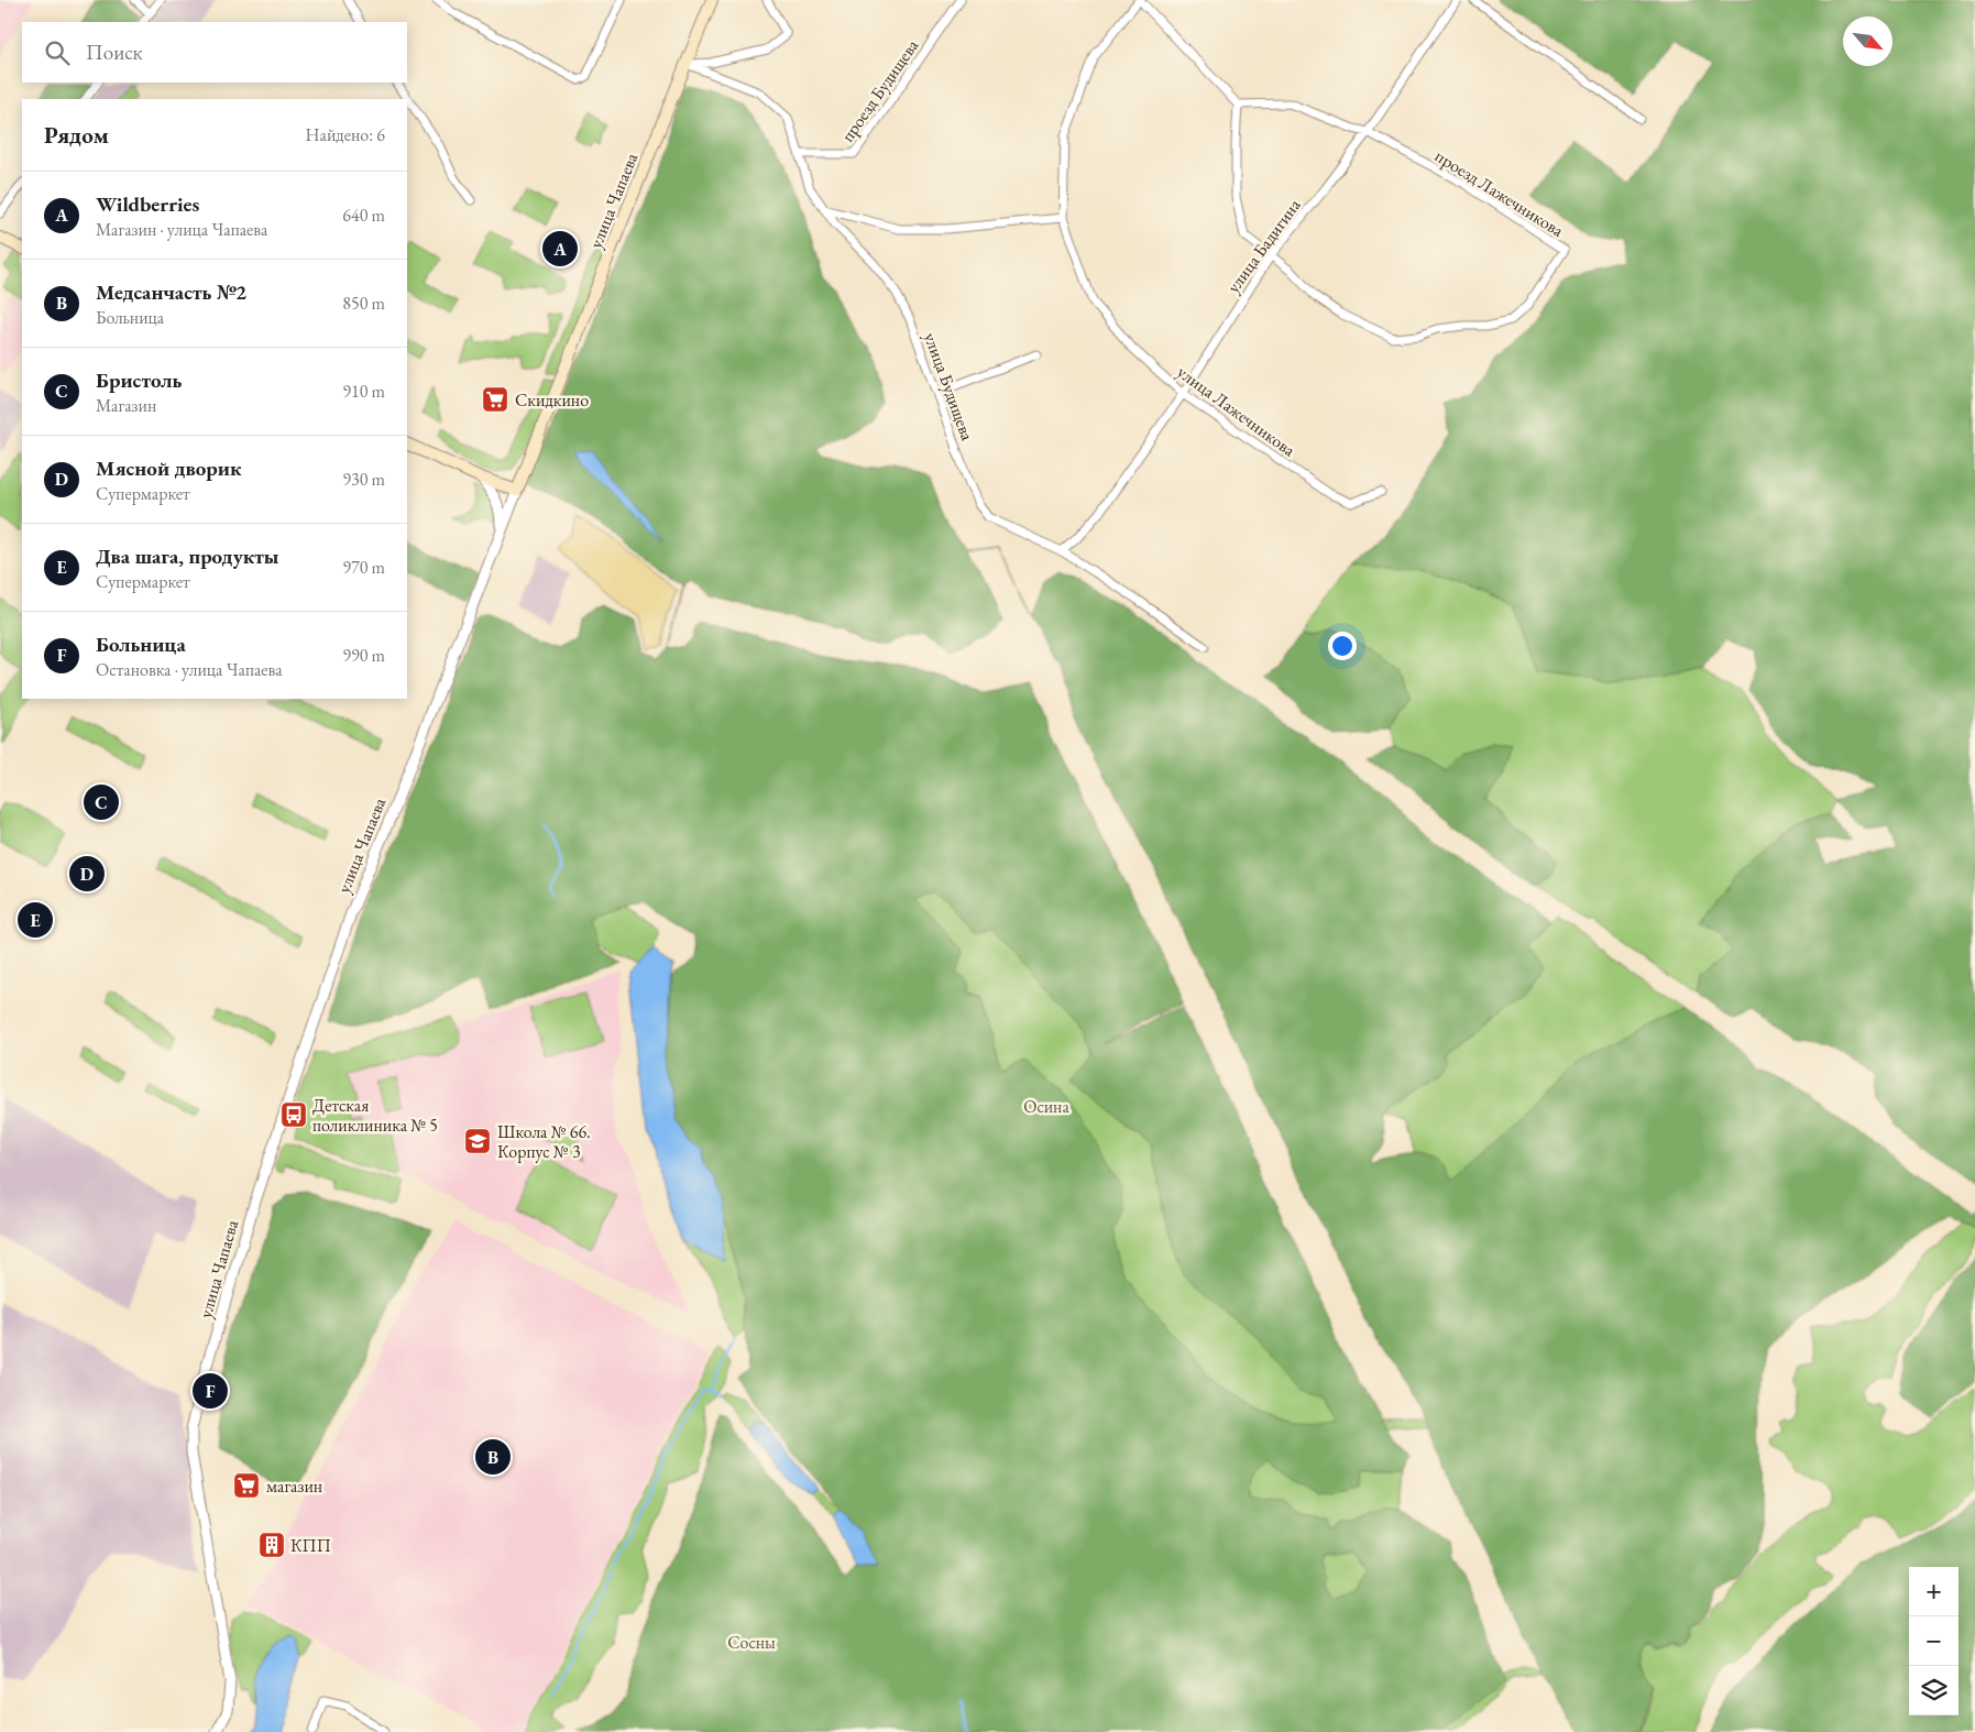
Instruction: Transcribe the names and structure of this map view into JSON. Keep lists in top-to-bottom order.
{
  "streets": {
    "main road": ["улица Чапаева"],
    "street": [
      "проезд Будищева",
      "проезд Лажечникова",
      "улица Бадигина",
      "улица Будищева",
      "улица Лажечникова"
    ]
  },
  "crossings": [
    ["проезд Будищева", "улица Будищева"],
    ["проезд Лажечникова", "улица Бадигина"],
    ["улица Чапаева", "улица Будищева"],
    ["улица Бадигина", "улица Будищева"],
    ["улица Бадигина", "улица Лажечникова"]
  ],
  "parks": ["Осина", "Сосны"],
  "places": {
    "supermarket": ["Скидкино", "магазин"],
    "bus stop": ["Детская поликлиника № 5"],
    "school or university": ["Школа № 66. Корпус № 3"],
    "building": ["КПП"]
  },
  "north": "bottom right",
  "page": {
    "search": "Поиск",
    "heading": ["Рядом", "Найдено: 6"],
    "list": [
      {
        "mark": "A",
        "name": "Wildberries",
        "note": "Магазин · улица Чапаева",
        "value": "640 m"
      },
      {
        "mark": "B",
        "name": "Медсанчасть №2",
        "note": "Больница",
        "value": "850 m"
      },
      {
        "mark": "C",
        "name": "Бристоль",
        "note": "Магазин",
        "value": "910 m"
      },
      {
        "mark": "D",
        "name": "Мясной дворик",
        "note": "Супермаркет",
        "value": "930 m"
      },
      {
        "mark": "E",
        "name": "Два шага, продукты",
        "note": "Супермаркет",
        "value": "970 m"
      },
      {
        "mark": "F",
        "name": "Больница",
        "note": "Остановка · улица Чапаева",
        "value": "990 m"
      }
    ],
    "pins": [
      "A",
      "C",
      "D",
      "E",
      "F",
      "B"
    ],
    "map_buttons": ["+", "−"]
  }
}
